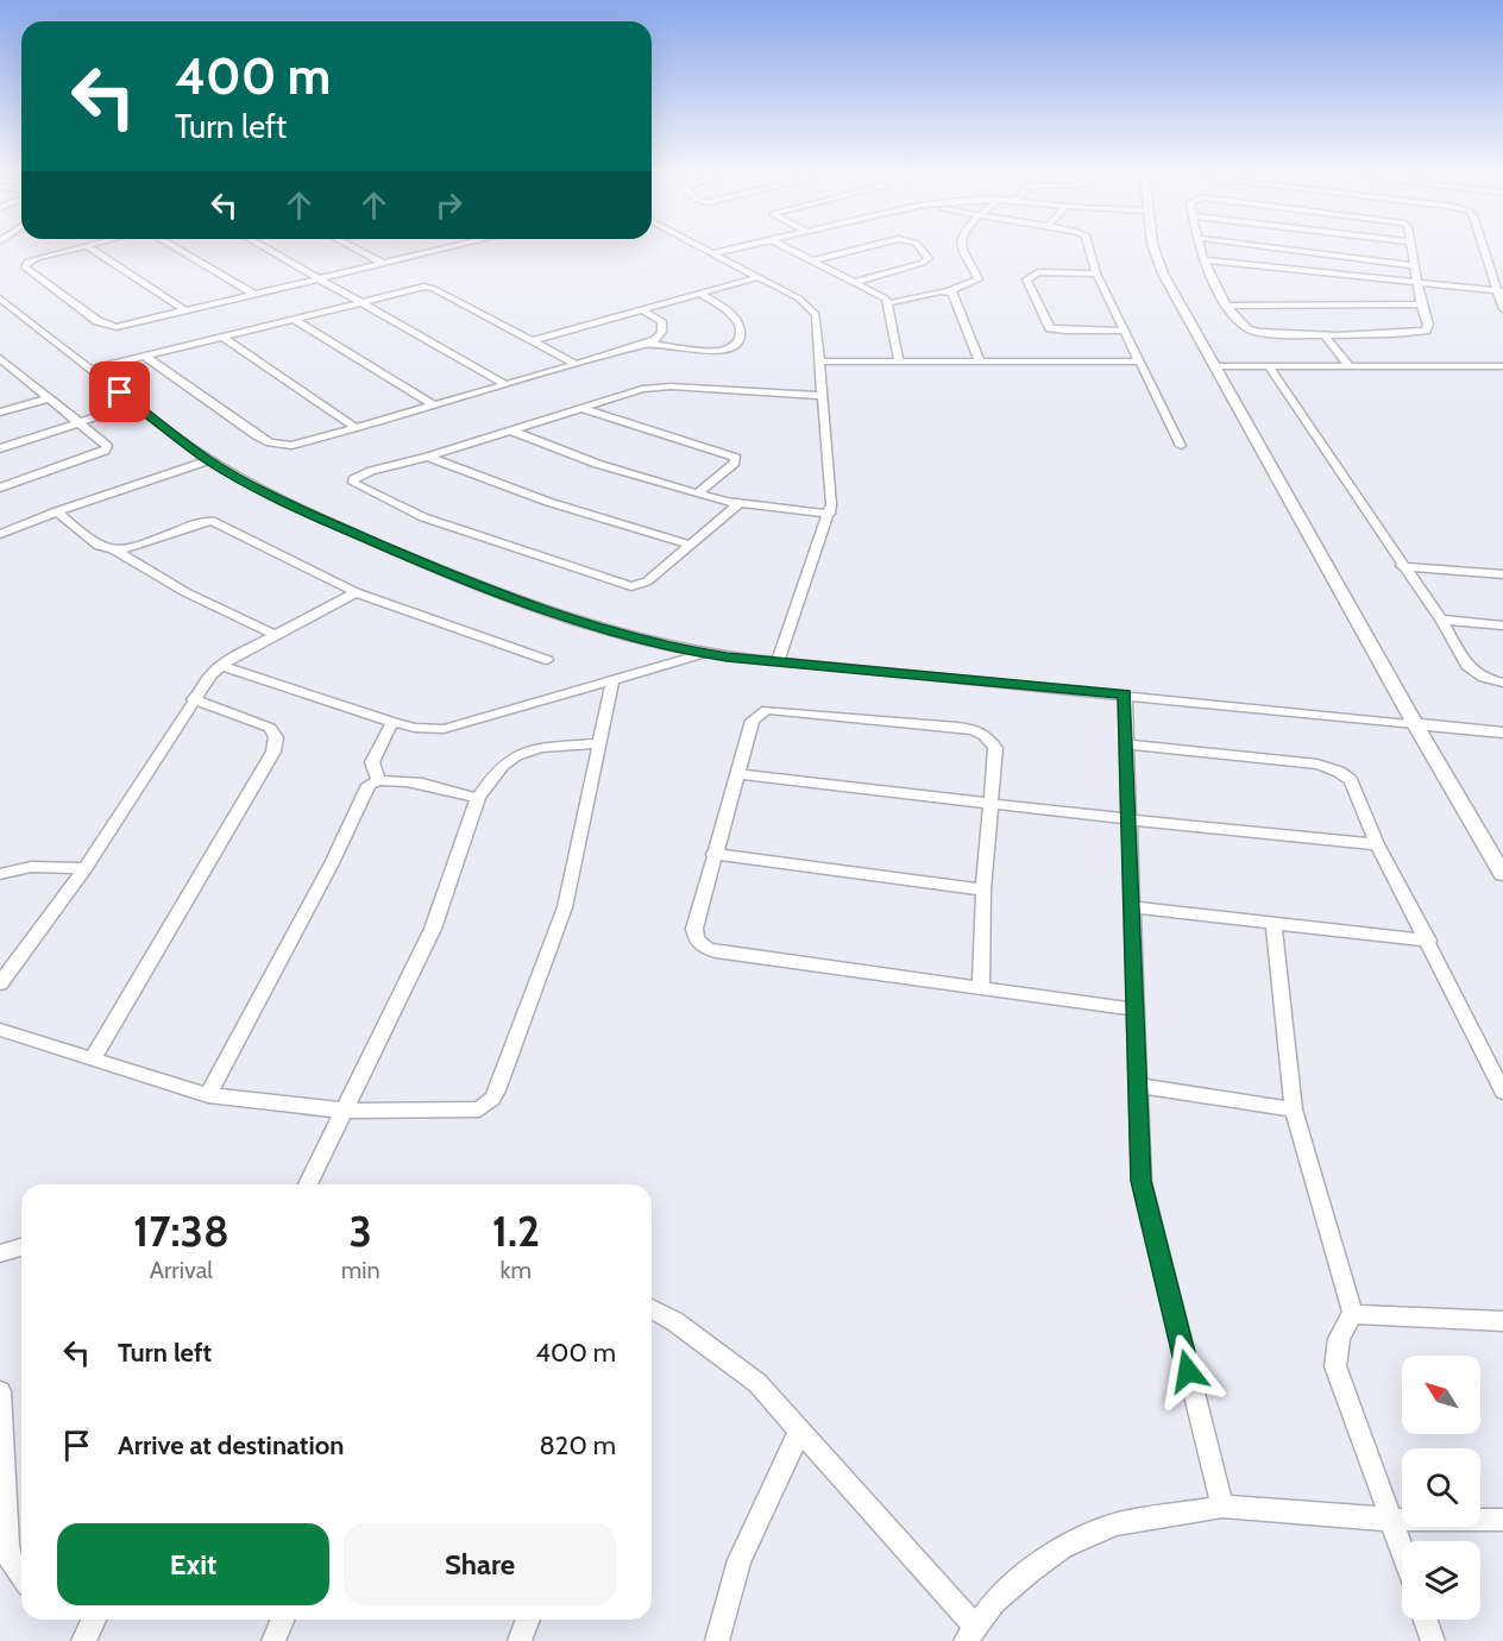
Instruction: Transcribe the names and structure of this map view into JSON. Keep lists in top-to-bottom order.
{
  "north": "top left",
  "page": {
    "turn": ["400 m", "Turn left"],
    "eta": [
      "17:38",
      "Arrival",
      "3",
      "min",
      "1.2",
      "km"
    ],
    "list": [
      {
        "name": "Turn left",
        "value": "400 m"
      },
      {
        "name": "Arrive at destination",
        "value": "820 m"
      }
    ],
    "buttons": ["Exit", "Share"]
  }
}
